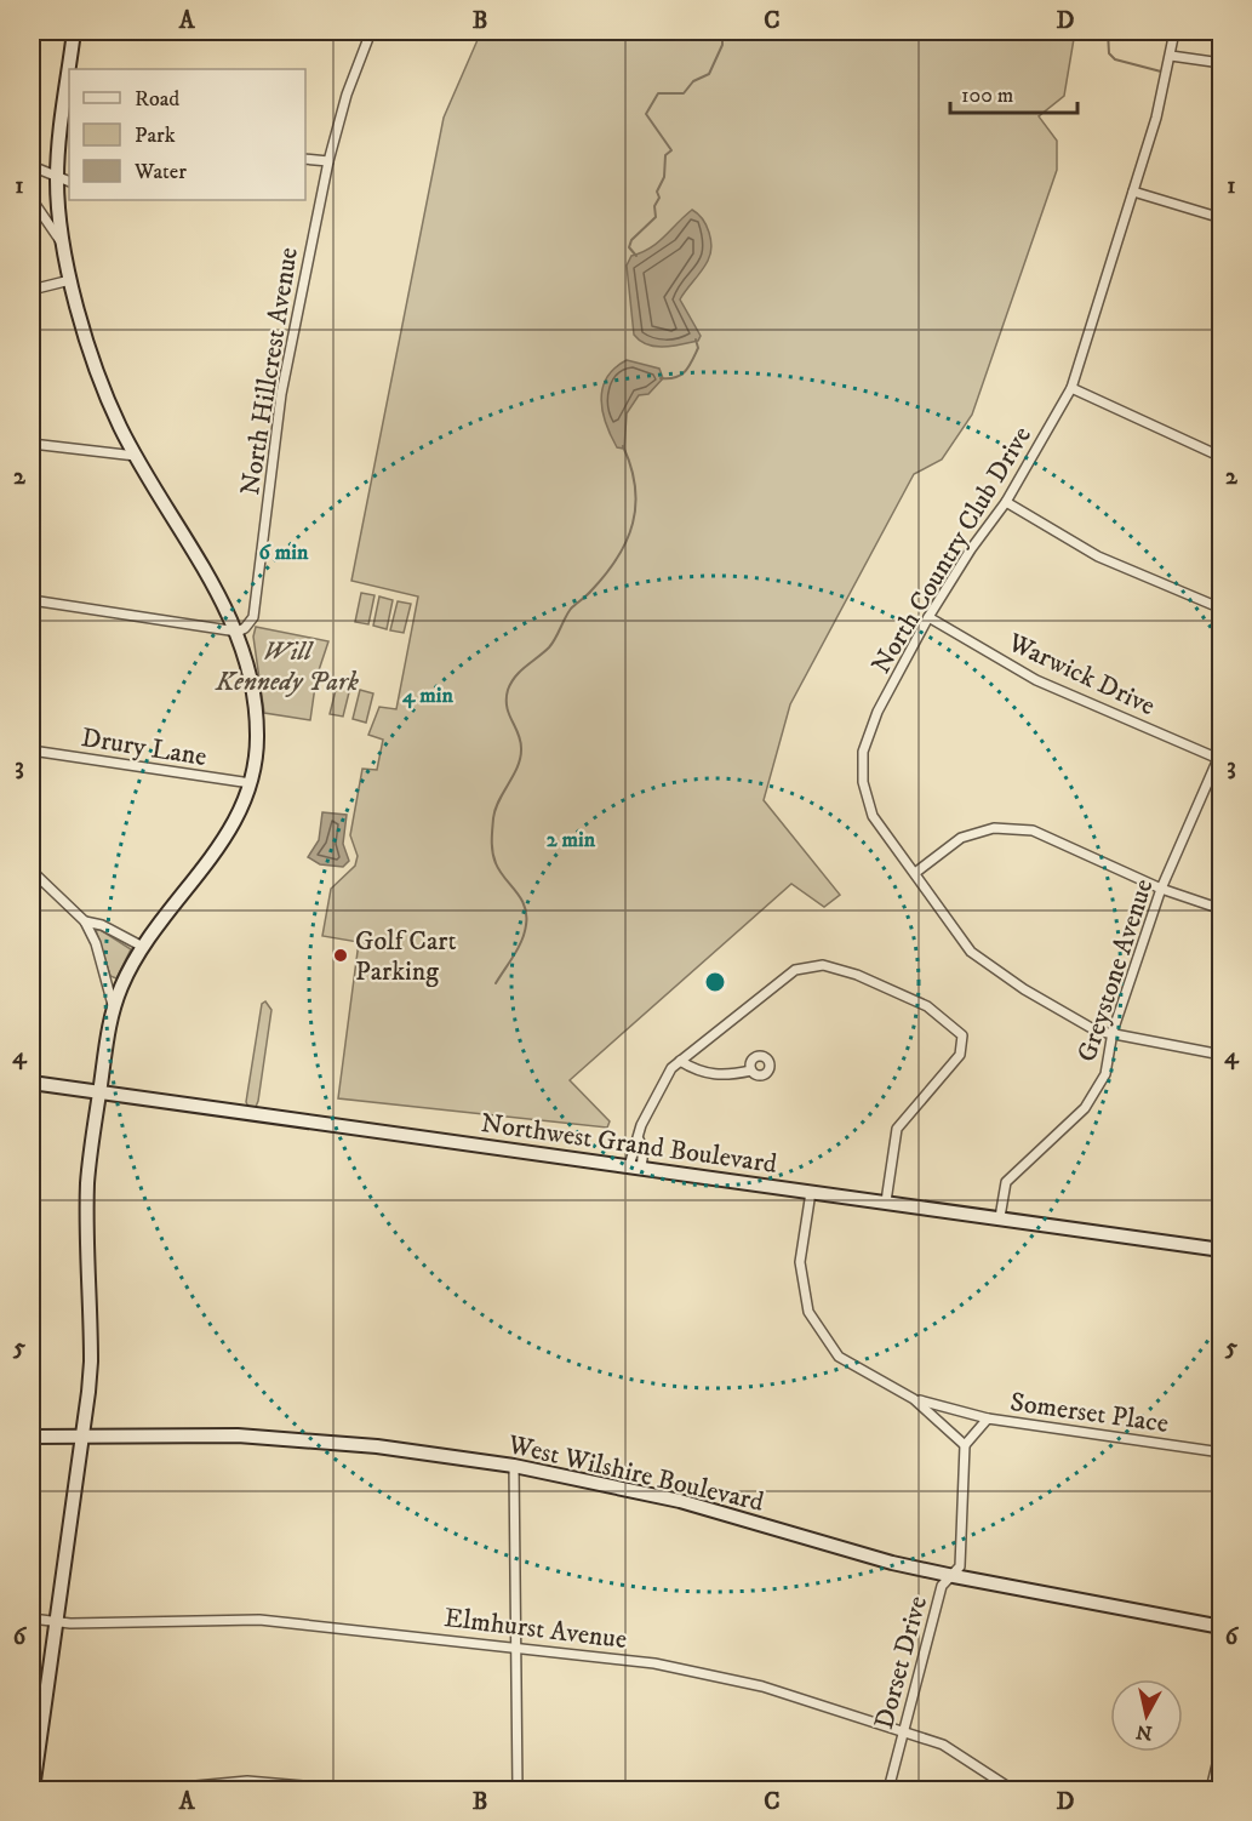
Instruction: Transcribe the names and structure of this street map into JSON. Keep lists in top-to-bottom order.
{
  "streets": {
    "street": [
      "North Hillcrest Avenue",
      "North Country Club Drive",
      "Warwick Drive",
      "Drury Lane",
      "Greystone Avenue",
      "Northwest Grand Boulevard",
      "Somerset Place",
      "West Wilshire Boulevard",
      "Elmhurst Avenue",
      "Dorset Drive"
    ]
  },
  "crossings": [
    ["North Country Club Drive", "Warwick Drive"],
    ["North Country Club Drive", "Greystone Avenue"],
    ["Warwick Drive", "Greystone Avenue"],
    ["Greystone Avenue", "Northwest Grand Boulevard"],
    ["Somerset Place", "Dorset Drive"],
    ["West Wilshire Boulevard", "Dorset Drive"],
    ["Elmhurst Avenue", "Dorset Drive"]
  ],
  "parks": ["Will Kennedy Park"],
  "places": ["Golf Cart Parking"],
  "legend": ["Road", "Park", "Water"],
  "scale_bar": "100 m",
  "north": "bottom",
  "grid": {
    "columns": [
      "A",
      "B",
      "C",
      "D"
    ],
    "rows": [
      "1",
      "2",
      "3",
      "4",
      "5",
      "6"
    ]
  },
  "rings": ["6 min", "4 min", "2 min"]
}
